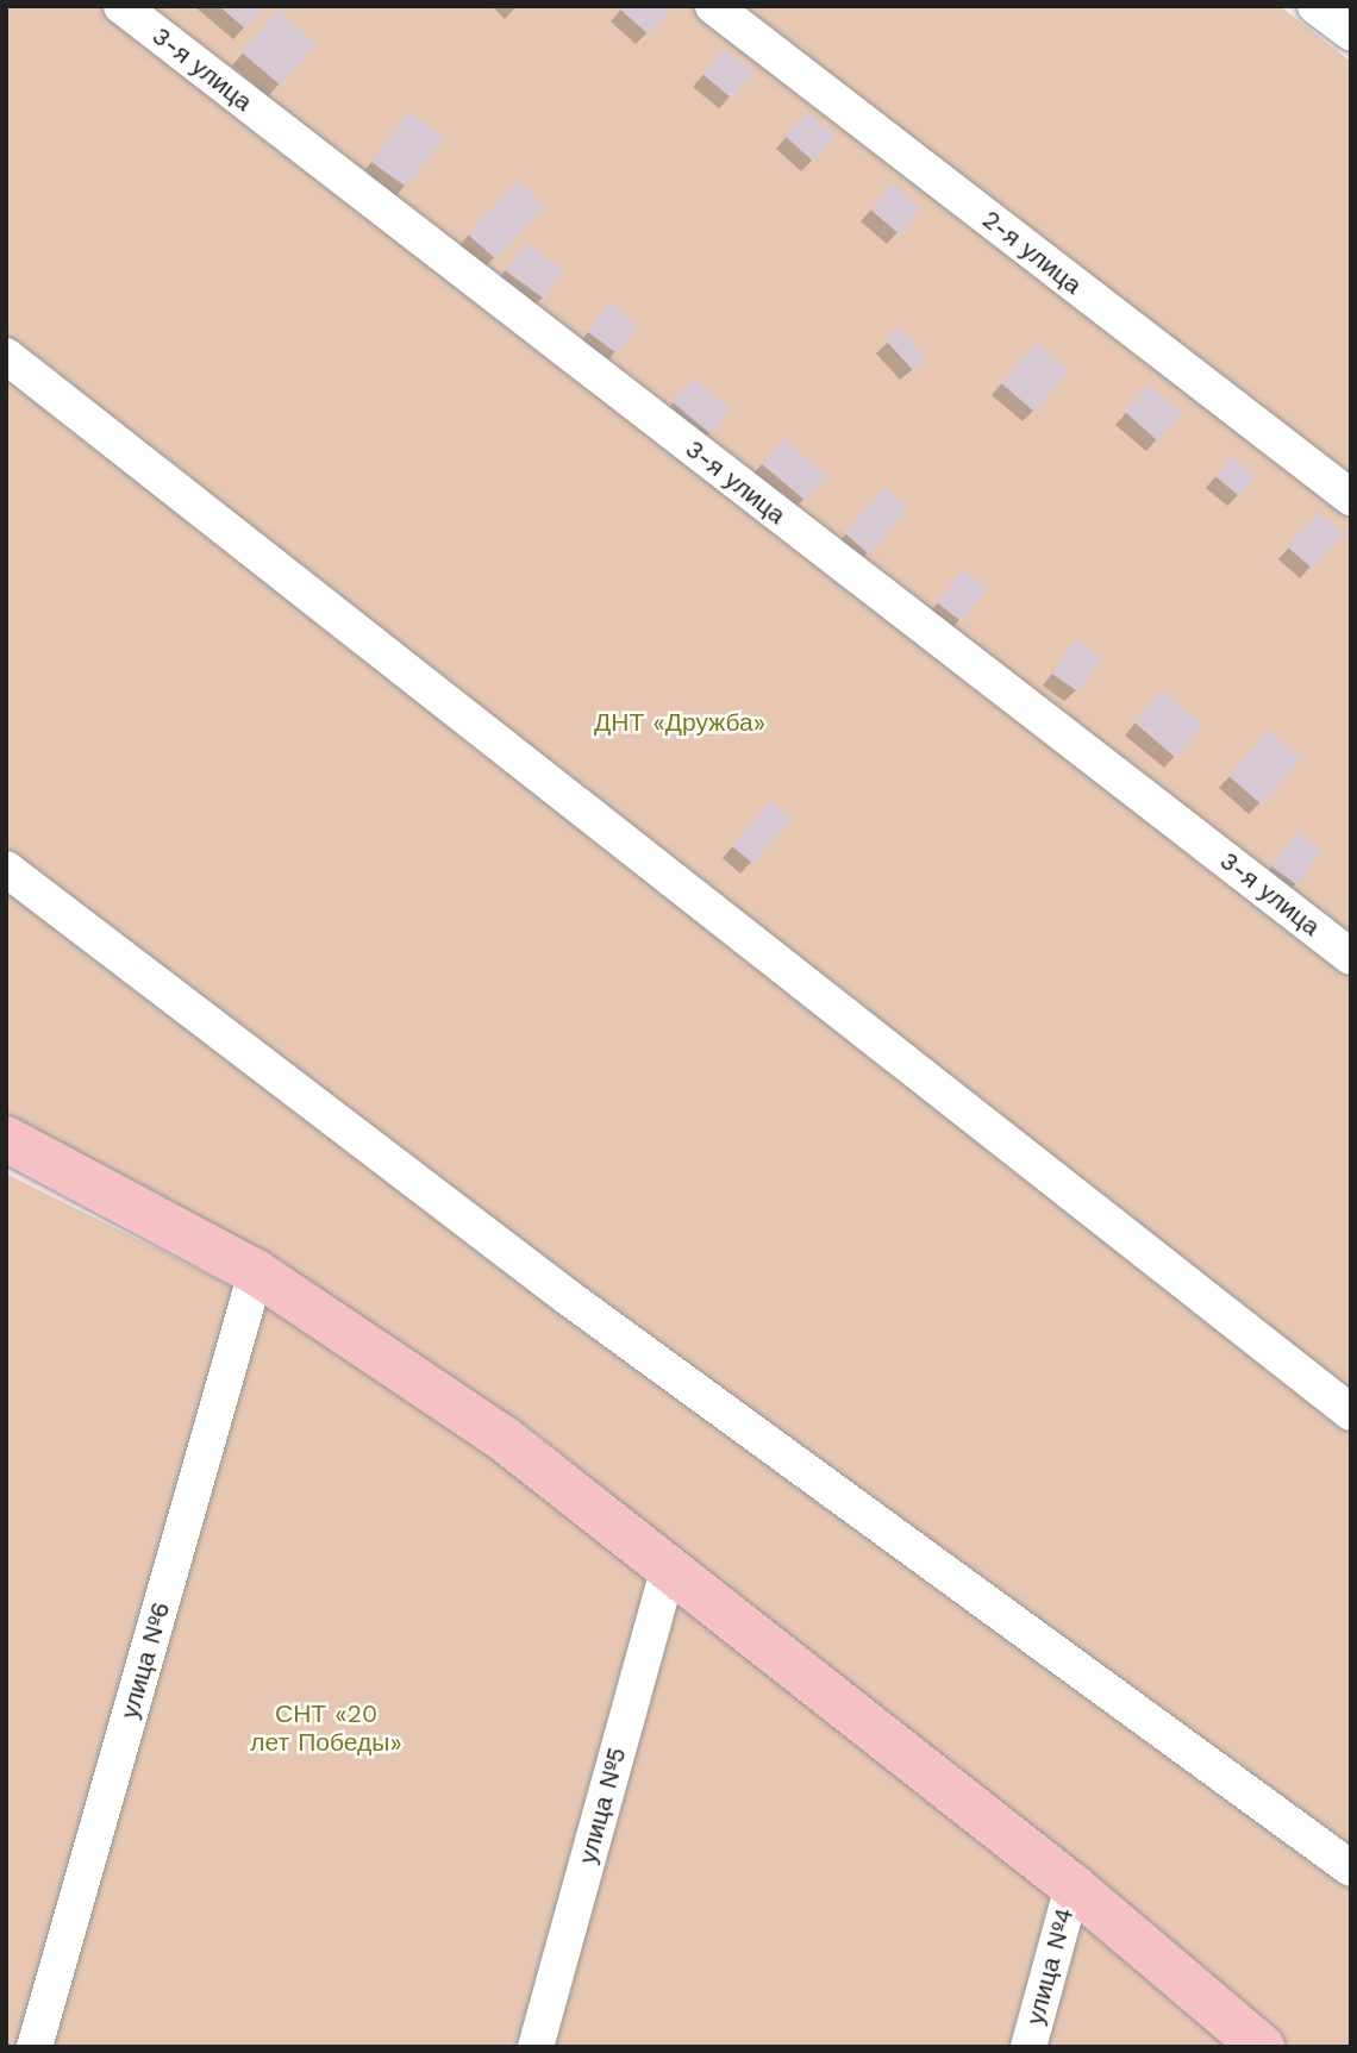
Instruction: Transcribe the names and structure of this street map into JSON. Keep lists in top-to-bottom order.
{
  "streets": {
    "street": [
      "3-я улица",
      "2-я улица",
      "улица №6",
      "улица №5",
      "улица №4"
    ]
  },
  "parks": ["ДНТ «Дружба»", "СНТ «20 лет Победы»"]
}
